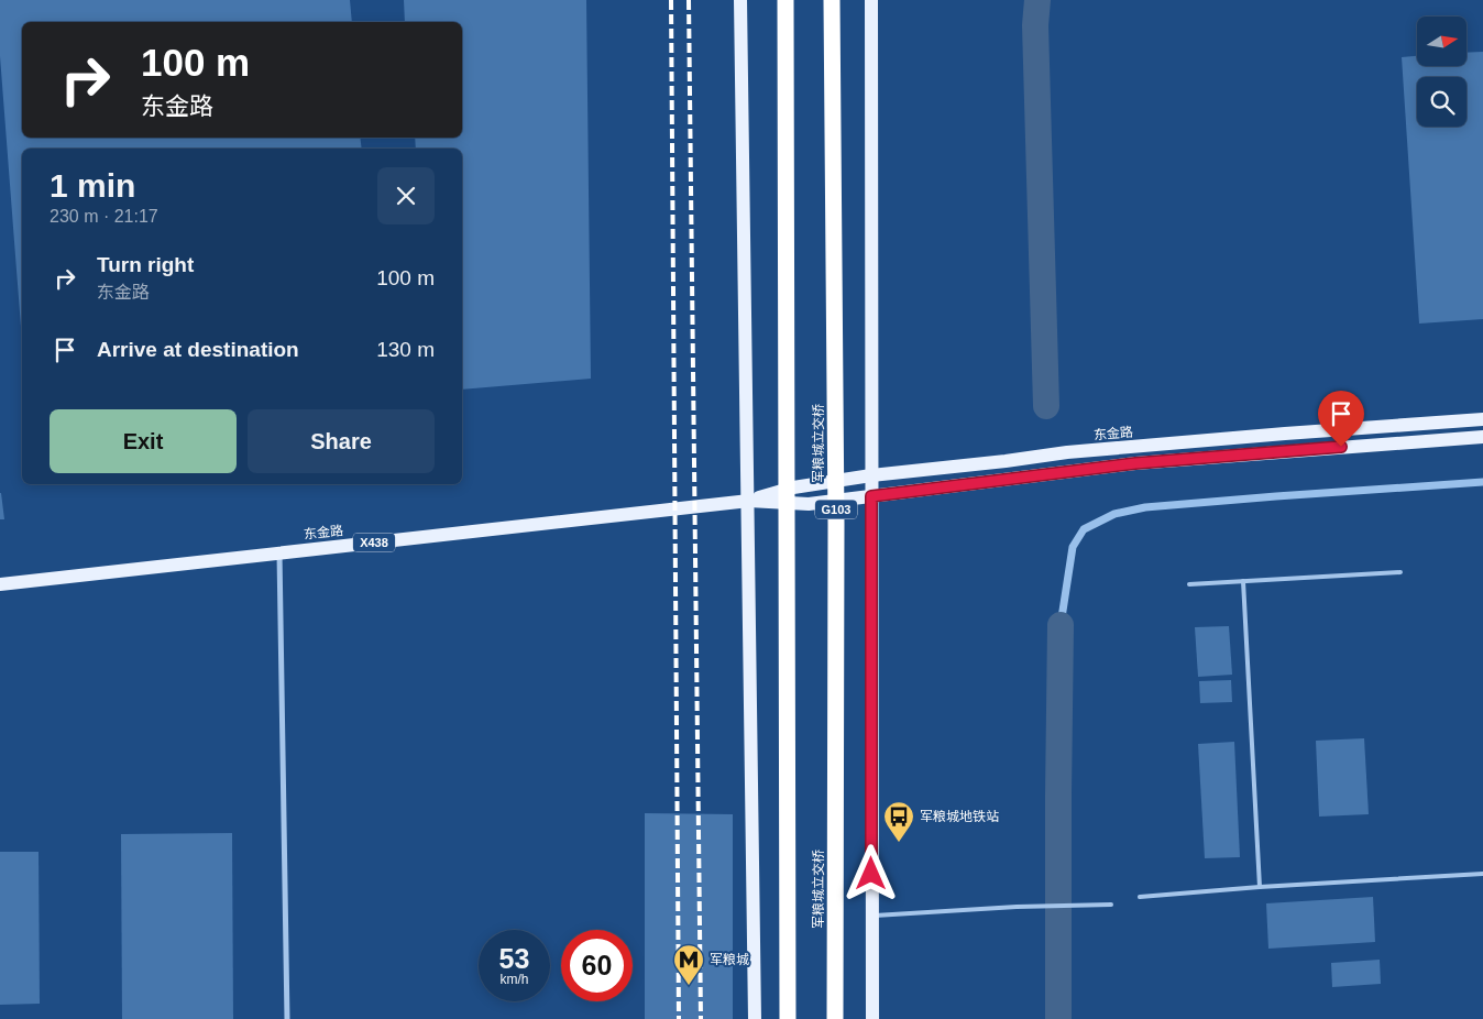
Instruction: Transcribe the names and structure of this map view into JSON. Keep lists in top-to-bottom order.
{
  "streets": {
    "highway": ["军粮城立交桥", "G103"],
    "main road": ["东金路", "X438"]
  },
  "crossings": [
    ["东金路", "G103"]
  ],
  "places": {
    "bus stop": ["军粮城地铁站"],
    "metro station": ["军粮城"]
  },
  "north": "right",
  "page": {
    "turn": ["100 m", "东金路"],
    "heading": ["1 min", "230 m · 21:17"],
    "list": [
      {
        "name": "Turn right",
        "note": "东金路",
        "value": "100 m"
      },
      {
        "name": "Arrive at destination",
        "value": "130 m"
      }
    ],
    "buttons": ["Exit", "Share"],
    "speed": "53 km/h",
    "limit": "60"
  }
}
